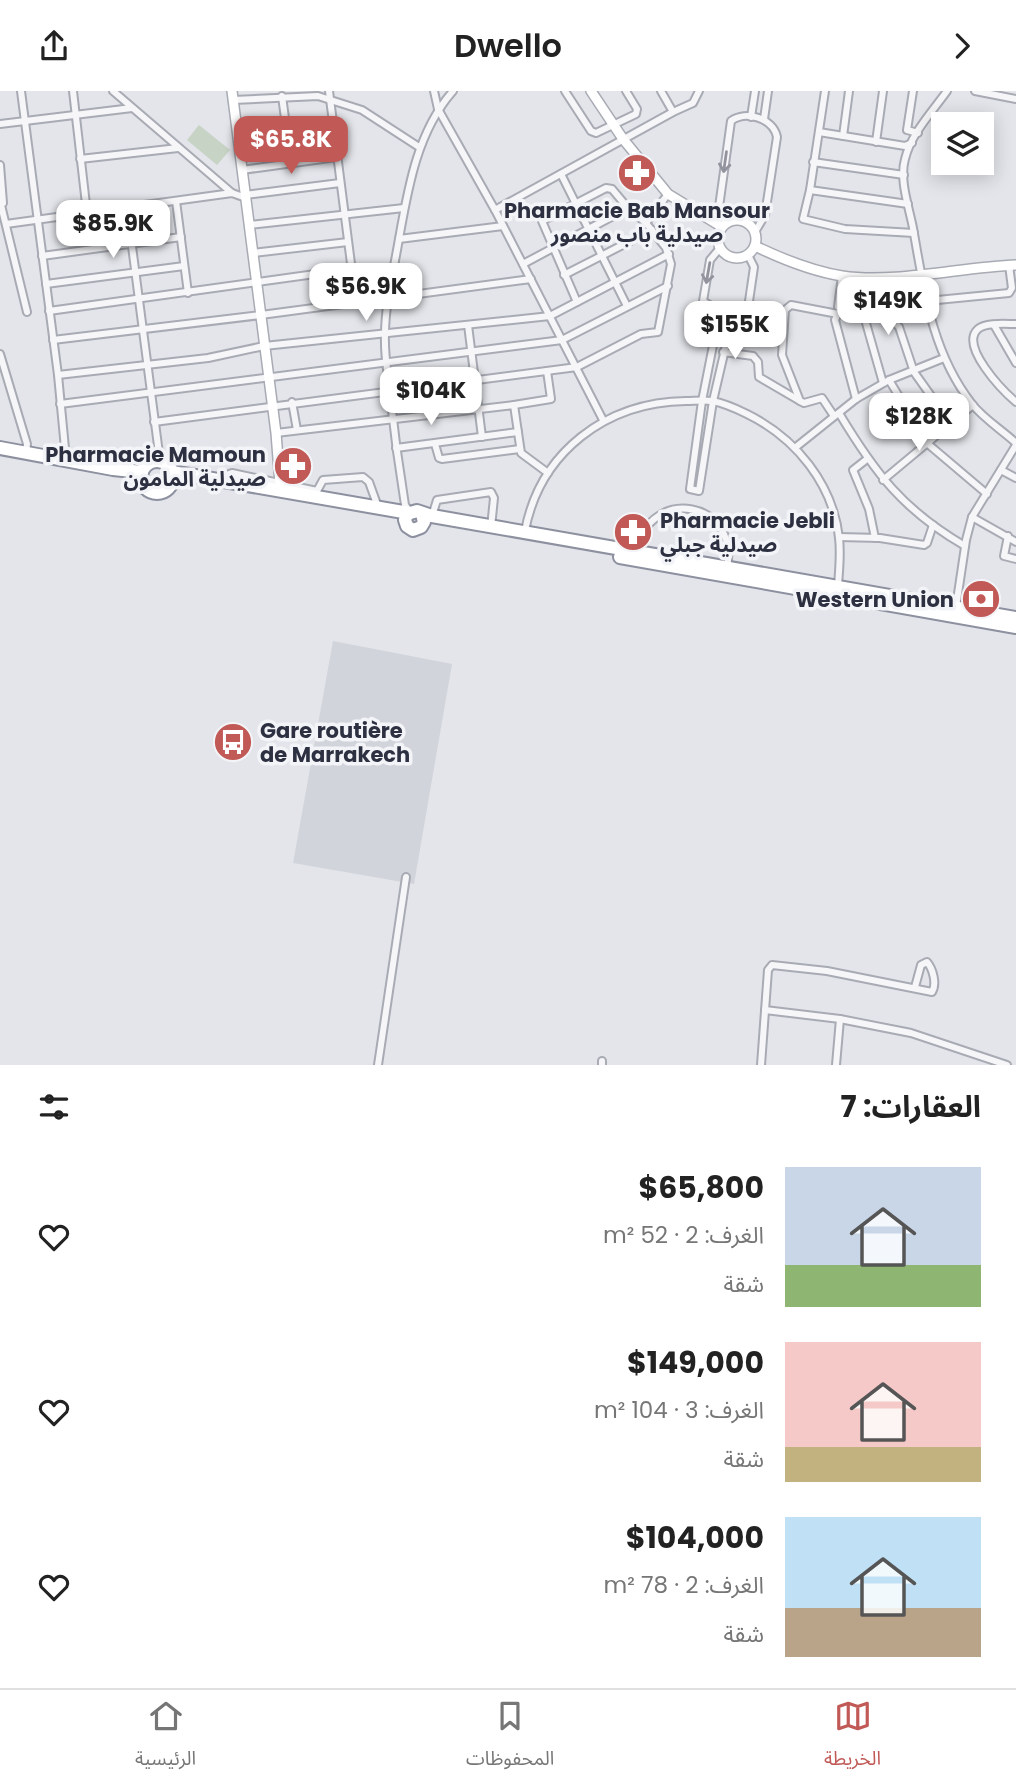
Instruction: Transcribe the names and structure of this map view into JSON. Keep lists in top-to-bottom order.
{
  "places": {
    "pharmacy": ["Pharmacie Bab Mansour صيدلية باب منصور", "Pharmacie Mamoun صيدلية المامون", "Pharmacie Jebli صيدلية جبلي"],
    "bank": ["Western Union"],
    "bus stop": ["Gare routière de Marrakech"]
  },
  "page": {
    "header": "Dwello",
    "price": [
      "$65.8K",
      "$85.9K",
      "$56.9K",
      "$149K",
      "$155K",
      "$104K",
      "$128K"
    ],
    "heading": "العقارات: 7",
    "list": [
      {
        "name": "$65,800",
        "note": "الغرف: 2 · 52 m² · شقة"
      },
      {
        "name": "$149,000",
        "note": "الغرف: 3 · 104 m² · شقة"
      },
      {
        "name": "$104,000",
        "note": "الغرف: 2 · 78 m² · شقة"
      }
    ],
    "tabs": ["الخريطة", "المحفوظات", "الرئيسية"]
  }
}
